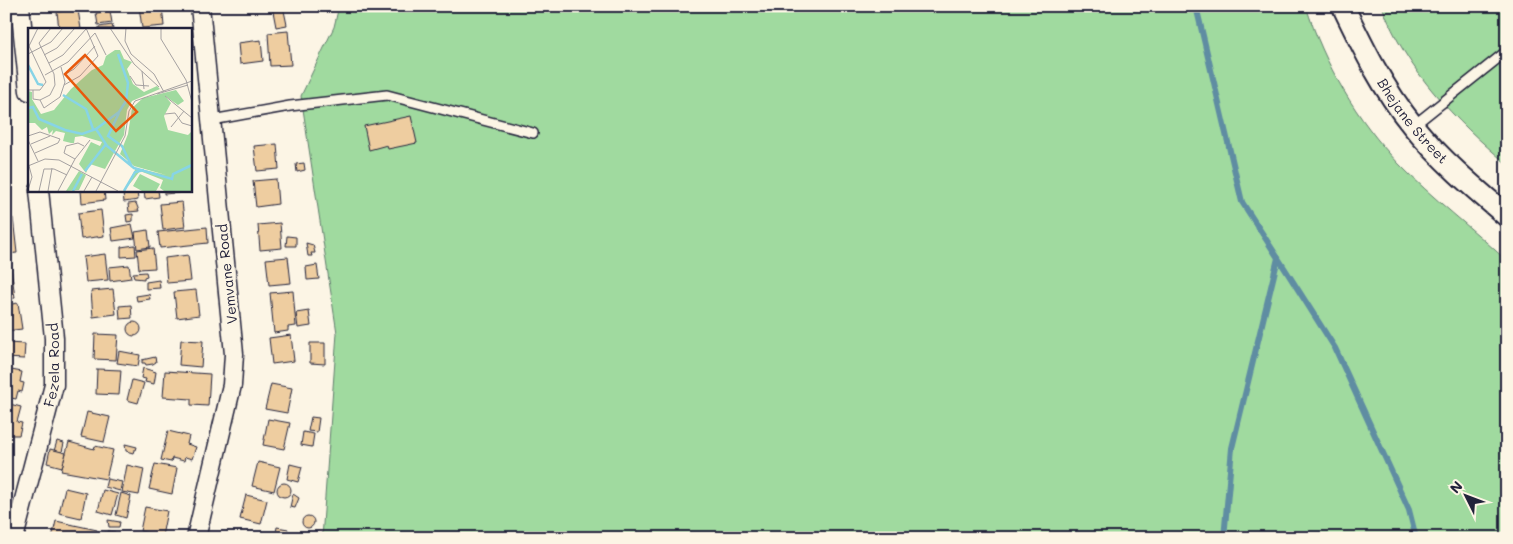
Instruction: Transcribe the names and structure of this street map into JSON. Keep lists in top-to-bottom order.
{
  "streets": {
    "street": ["Bhejane Street", "Vemvane Road", "Fezela Road"]
  },
  "north": "top left"
}
